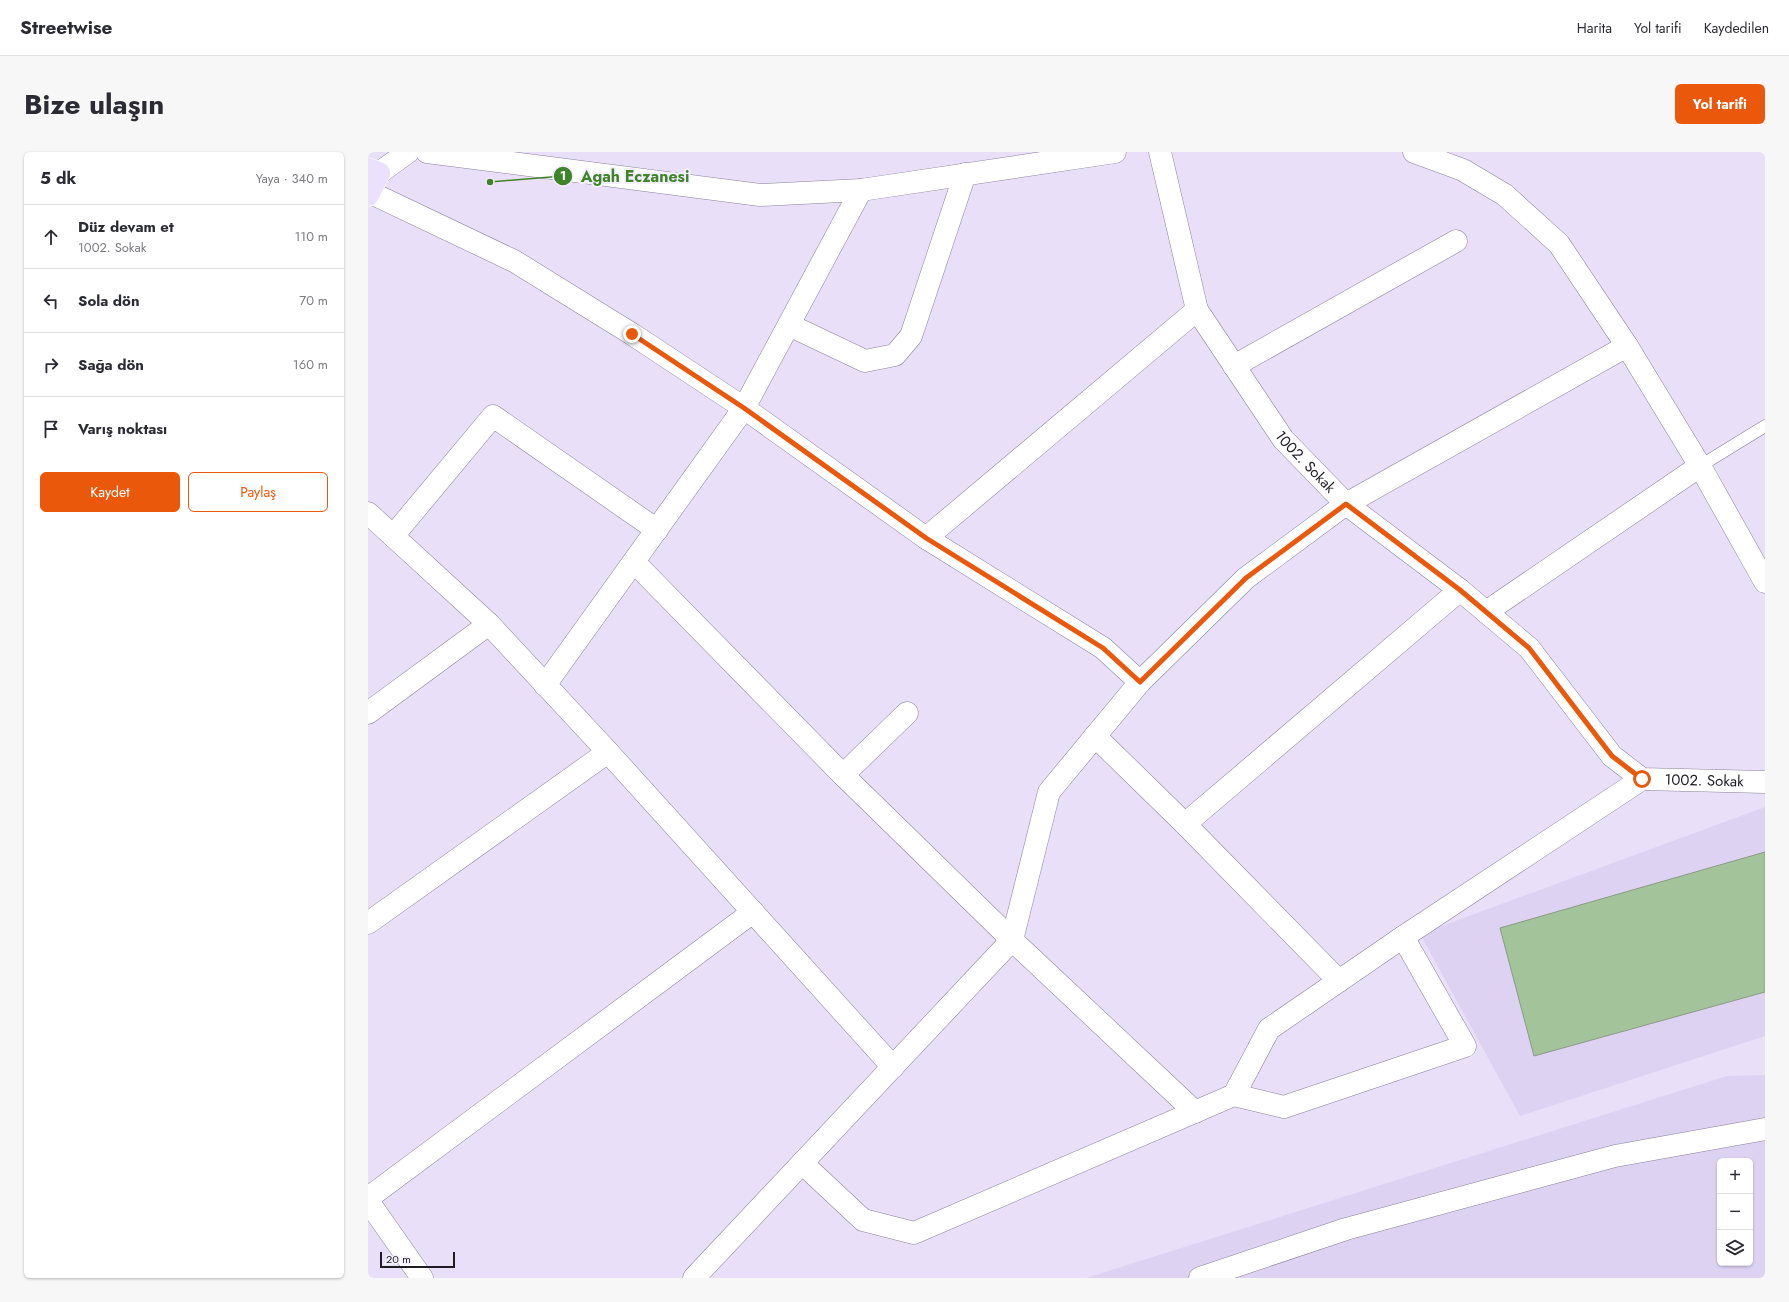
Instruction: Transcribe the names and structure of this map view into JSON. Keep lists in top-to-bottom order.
{
  "streets": {
    "street": ["1002. Sokak"]
  },
  "places": ["Agah Eczanesi"],
  "scale_bar": "20 m",
  "page": {
    "header": "Streetwise",
    "nav": ["Harita", "Yol tarifi", "Kaydedilen"],
    "title": "Bize ulaşın",
    "buttons": [
      "Yol tarifi",
      ["Kaydet", "Paylaş"]
    ],
    "heading": ["5 dk", "Yaya · 340 m"],
    "list": [
      ["Düz devam et", "1002. Sokak", "110 m"],
      ["Sola dön", "70 m"],
      ["Sağa dön", "160 m"],
      "Varış noktası"
    ],
    "map_buttons": ["+", "−"],
    "scale": "20 m"
  }
}
